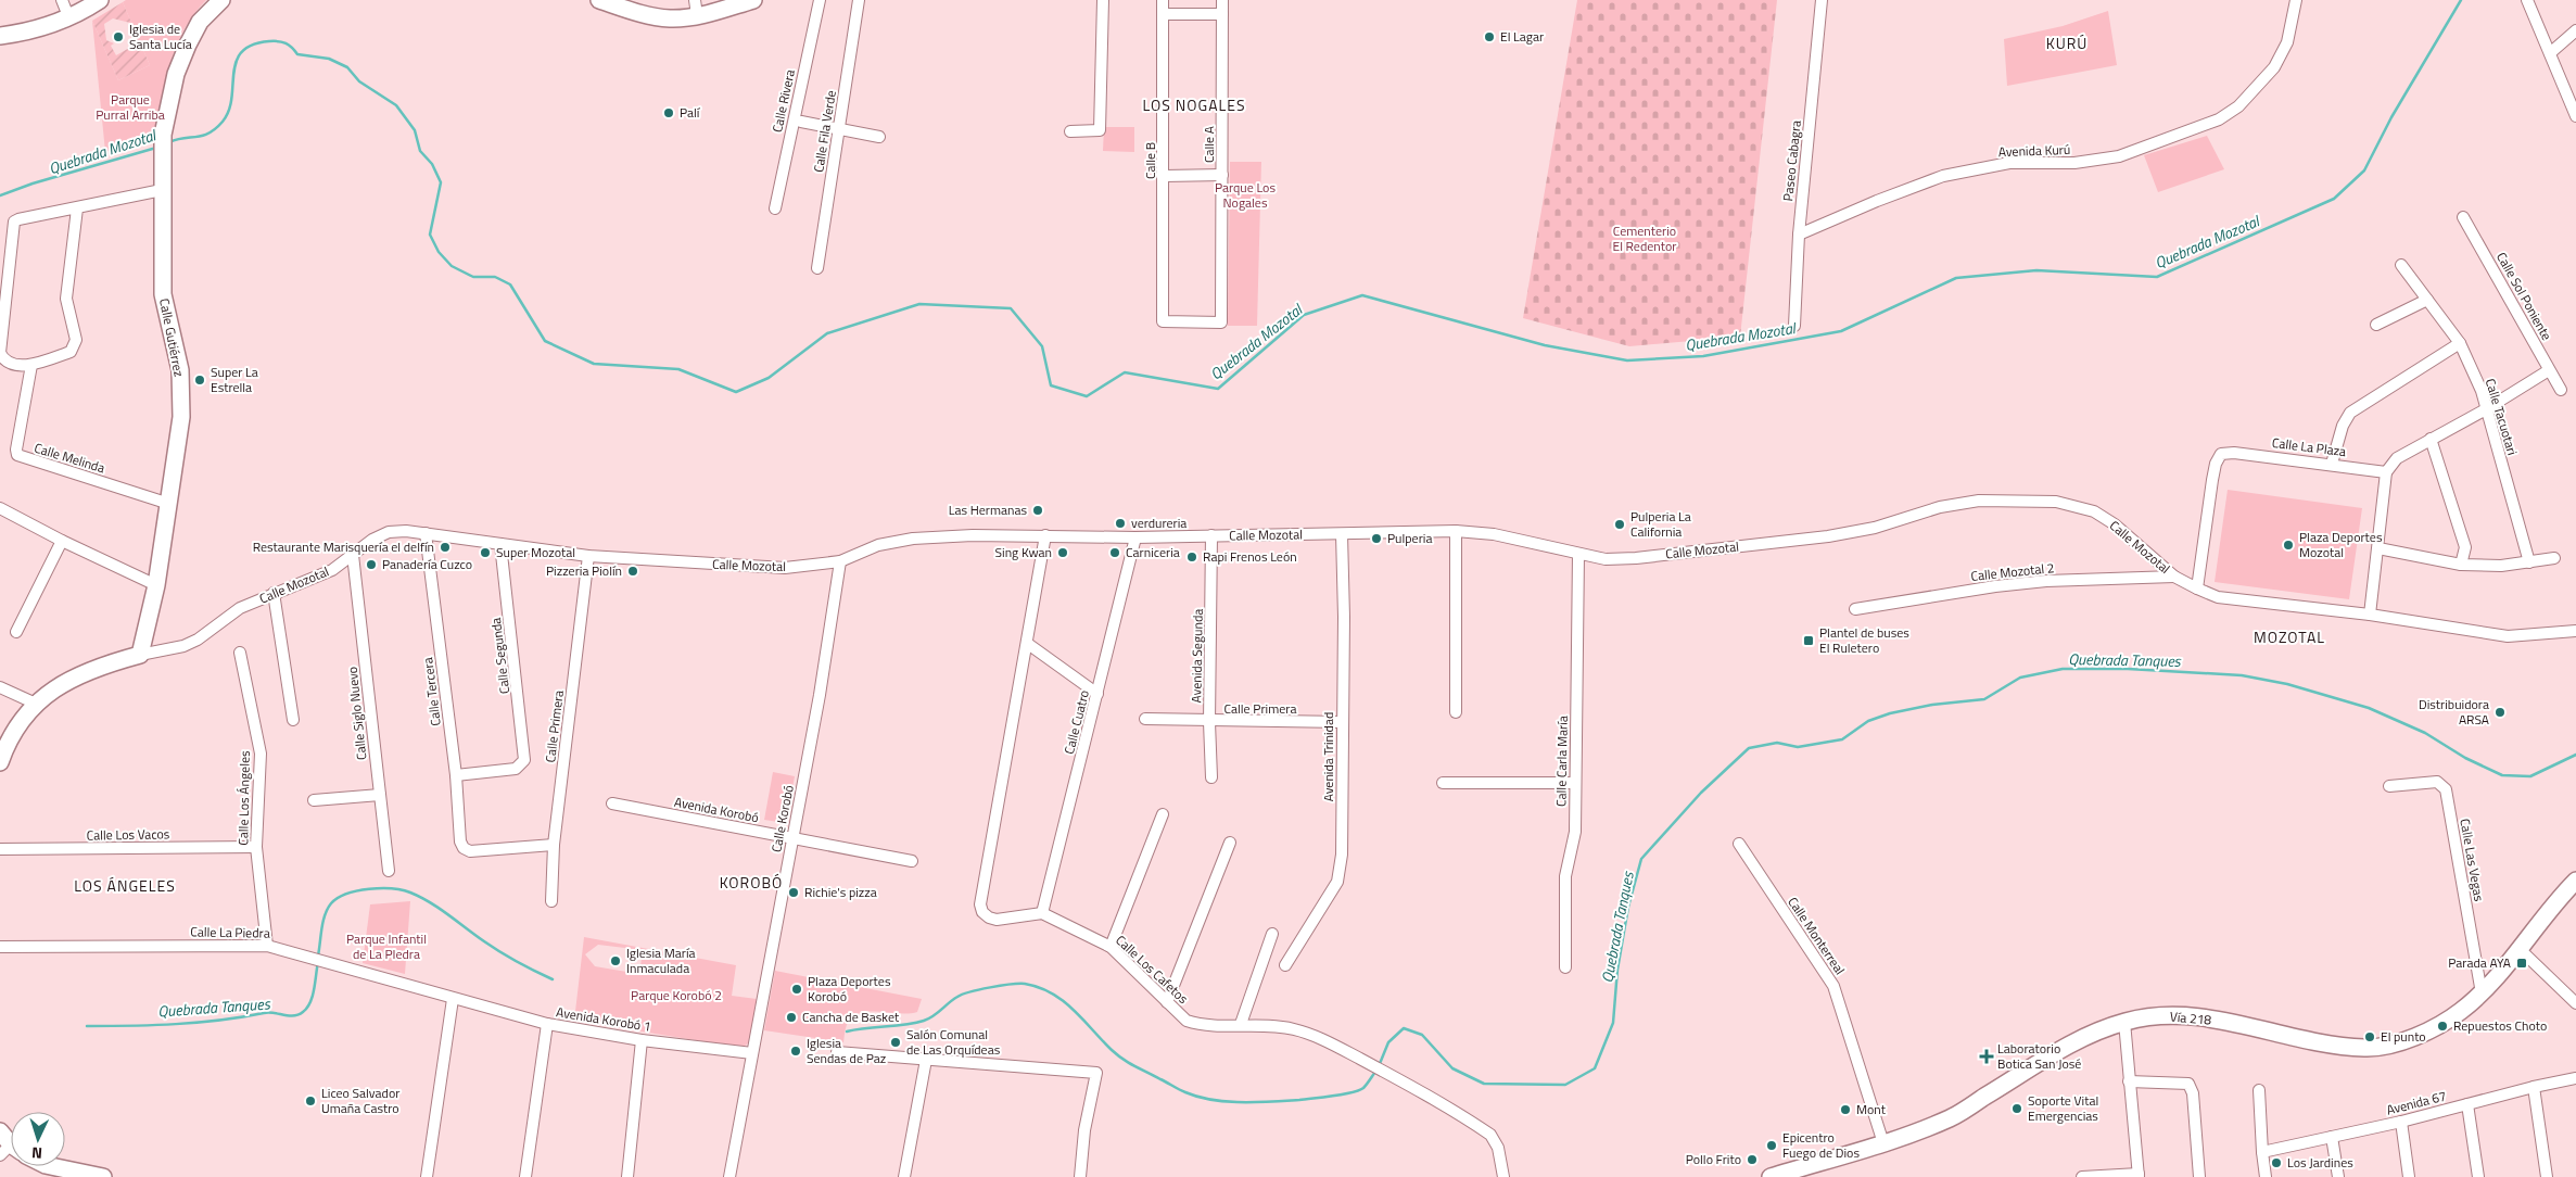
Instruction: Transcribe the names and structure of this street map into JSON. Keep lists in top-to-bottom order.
{
  "streets": {
    "street": [
      "Calle Rivera",
      "Calle Fila Verde",
      "Calle A",
      "Avenida Kurú",
      "Calle B",
      "Paseo Cabagra",
      "Calle Sol Poniente",
      "Calle Gutiérrez",
      "Calle Tacuotari",
      "Calle La Plaza",
      "Calle Melinda",
      "Calle Mozotal",
      "Calle Mozotal 2",
      "Calle Segunda",
      "Avenida Segunda",
      "Calle Tercera",
      "Calle Primera",
      "Calle Siglo Nuevo",
      "Calle Cuatro",
      "Avenida Trinidad",
      "Calle Carla María",
      "Calle Los Ángeles",
      "Avenida Korobó",
      "Calle Korobó",
      "Calle Los Vacos",
      "Calle Las Vegas",
      "Calle La Piedra",
      "Calle Monterreal",
      "Calle Los Cafetos",
      "Vía 218",
      "Avenida Korobó 1",
      "Avenida 67"
    ]
  },
  "crossings": [
    ["Calle A", "Calle B"],
    ["Avenida Kurú", "Paseo Cabagra"],
    ["Calle Gutiérrez", "Calle Melinda"],
    ["Calle Gutiérrez", "Calle Mozotal"],
    ["Calle La Plaza", "Calle Mozotal"],
    ["Calle Mozotal", "Calle Mozotal 2"],
    ["Calle Mozotal", "Calle Segunda"],
    ["Calle Mozotal", "Avenida Segunda"],
    ["Calle Mozotal", "Calle Tercera"],
    ["Calle Mozotal", "Calle Primera"],
    ["Calle Mozotal", "Calle Siglo Nuevo"],
    ["Calle Mozotal", "Calle Cuatro"],
    ["Calle Mozotal", "Avenida Trinidad"],
    ["Calle Mozotal", "Calle Carla María"],
    ["Calle Mozotal", "Calle Korobó"],
    ["Calle Segunda", "Calle Tercera"],
    ["Avenida Segunda", "Calle Primera"],
    ["Calle Tercera", "Calle Primera"],
    ["Calle Primera", "Avenida Trinidad"],
    ["Calle Cuatro", "Calle Los Cafetos"],
    ["Calle Los Ángeles", "Calle Los Vacos"],
    ["Calle Los Ángeles", "Calle La Piedra"],
    ["Avenida Korobó", "Calle Korobó"],
    ["Calle Korobó", "Avenida Korobó 1"],
    ["Calle Las Vegas", "Vía 218"],
    ["Calle La Piedra", "Avenida Korobó 1"],
    ["Calle Monterreal", "Vía 218"]
  ],
  "districts": [
    "KURÚ",
    "LOS NOGALES",
    "MOZOTAL",
    "KOROBÓ",
    "LOS ÁNGELES"
  ],
  "water": ["Quebrada Mozotal", "Quebrada Tanques"],
  "parks": [
    "Parque Purral Arriba",
    "Parque Los Nogales",
    "Cementerio El Redentor",
    "Parque Infantil de La PIedra",
    "Parque Korobó 2"
  ],
  "places": {
    "other": [
      "Iglesia de Santa Lucía",
      "El Lagar",
      "Palí",
      "Super La Estrella",
      "Las Hermanas",
      "verdureria",
      "Pulperia La California",
      "Pulperia",
      "Plaza Deportes Mozotal",
      "Restaurante Marisquería el delfín",
      "Super Mozotal",
      "Sing Kwan",
      "Carniceria",
      "Rapi Frenos León",
      "Panadería Cuzco",
      "Pizzeria Piolín",
      "Distribuidora ARSA",
      "Richie's pizza",
      "Iglesia María Inmaculada",
      "Plaza Deportes Korobó",
      "Cancha de Basket",
      "Repuestos Choto",
      "El punto",
      "Salón Comunal de Las Orquídeas",
      "Iglesia Sendas de Paz",
      "Liceo Salvador Umaña Castro",
      "Soporte Vital Emergencias",
      "Mont",
      "Epicentro Fuego de Dios",
      "Pollo Frito",
      "Los Jardines"
    ],
    "transit": ["Plantel de buses El Ruletero", "Parada AYA"],
    "health": ["Laboratorio Botica San José"]
  },
  "north": "bottom"
}
